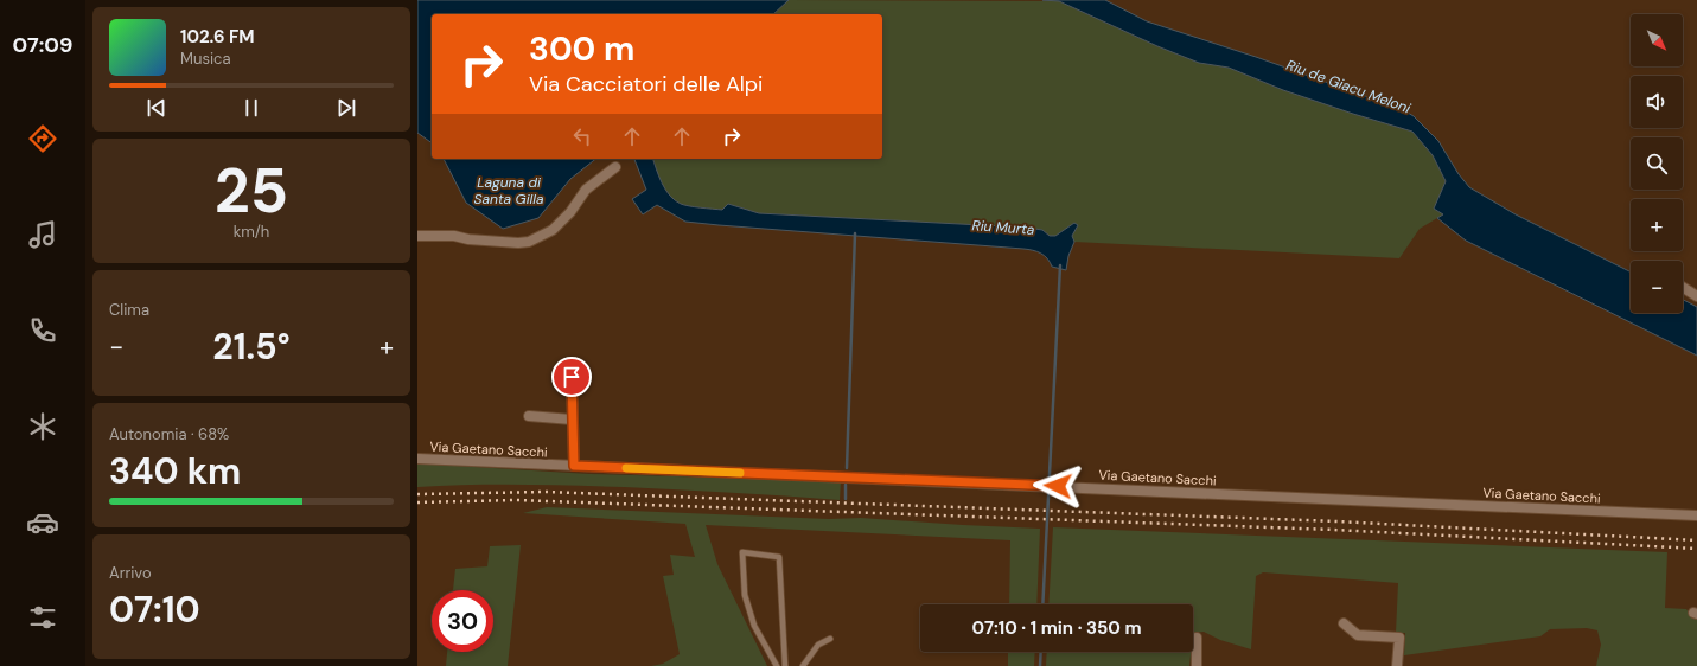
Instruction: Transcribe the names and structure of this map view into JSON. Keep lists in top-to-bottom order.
{
  "streets": {
    "street": ["Via Gaetano Sacchi"]
  },
  "water": ["Riu de Giacu Meloni", "Laguna di Santa Gilla", "Riu Murta"],
  "north": "bottom right",
  "page": {
    "tabs": "07:09",
    "map_buttons": ["+", "−"],
    "turn": ["300 m", "Via Cacciatori delle Alpi"],
    "song": ["102.6 FM", "Musica"],
    "tile": [
      ["25", "km/h"],
      "Clima",
      ["Autonomia · 68%", "340 km"],
      ["Arrivo", "07:10"]
    ],
    "heat": ["−", "21.5°", "+"],
    "limit": "30",
    "trip": "07:10 · 1 min · 350 m"
  }
}
